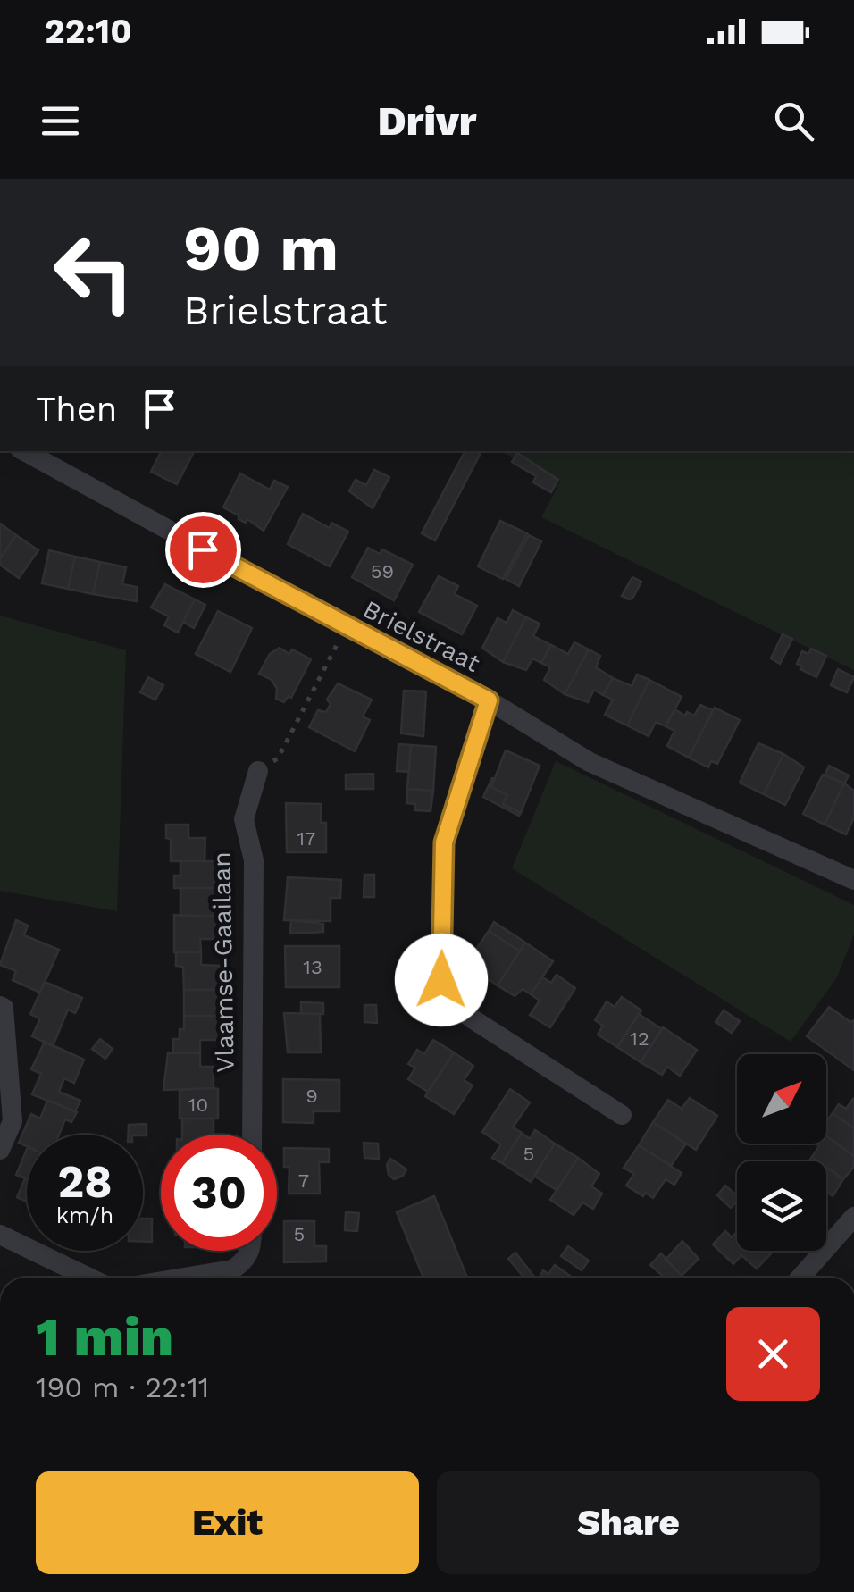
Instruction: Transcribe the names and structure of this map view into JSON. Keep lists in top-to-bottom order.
{
  "streets": {
    "street": ["Brielstraat", "Vlaamse-Gaailaan"]
  },
  "house_numbers": [
    "59",
    "17",
    "13",
    "12",
    "9",
    "10",
    "5",
    "7",
    "5"
  ],
  "north": "top right",
  "page": {
    "status": "22:10",
    "header": "Drivr",
    "turn": ["90 m", "Brielstraat"],
    "then": "Then",
    "speed": "28 km/h",
    "limit": "30",
    "heading": ["1 min", "190 m · 22:11"],
    "buttons": ["Exit", "Share"]
  }
}
